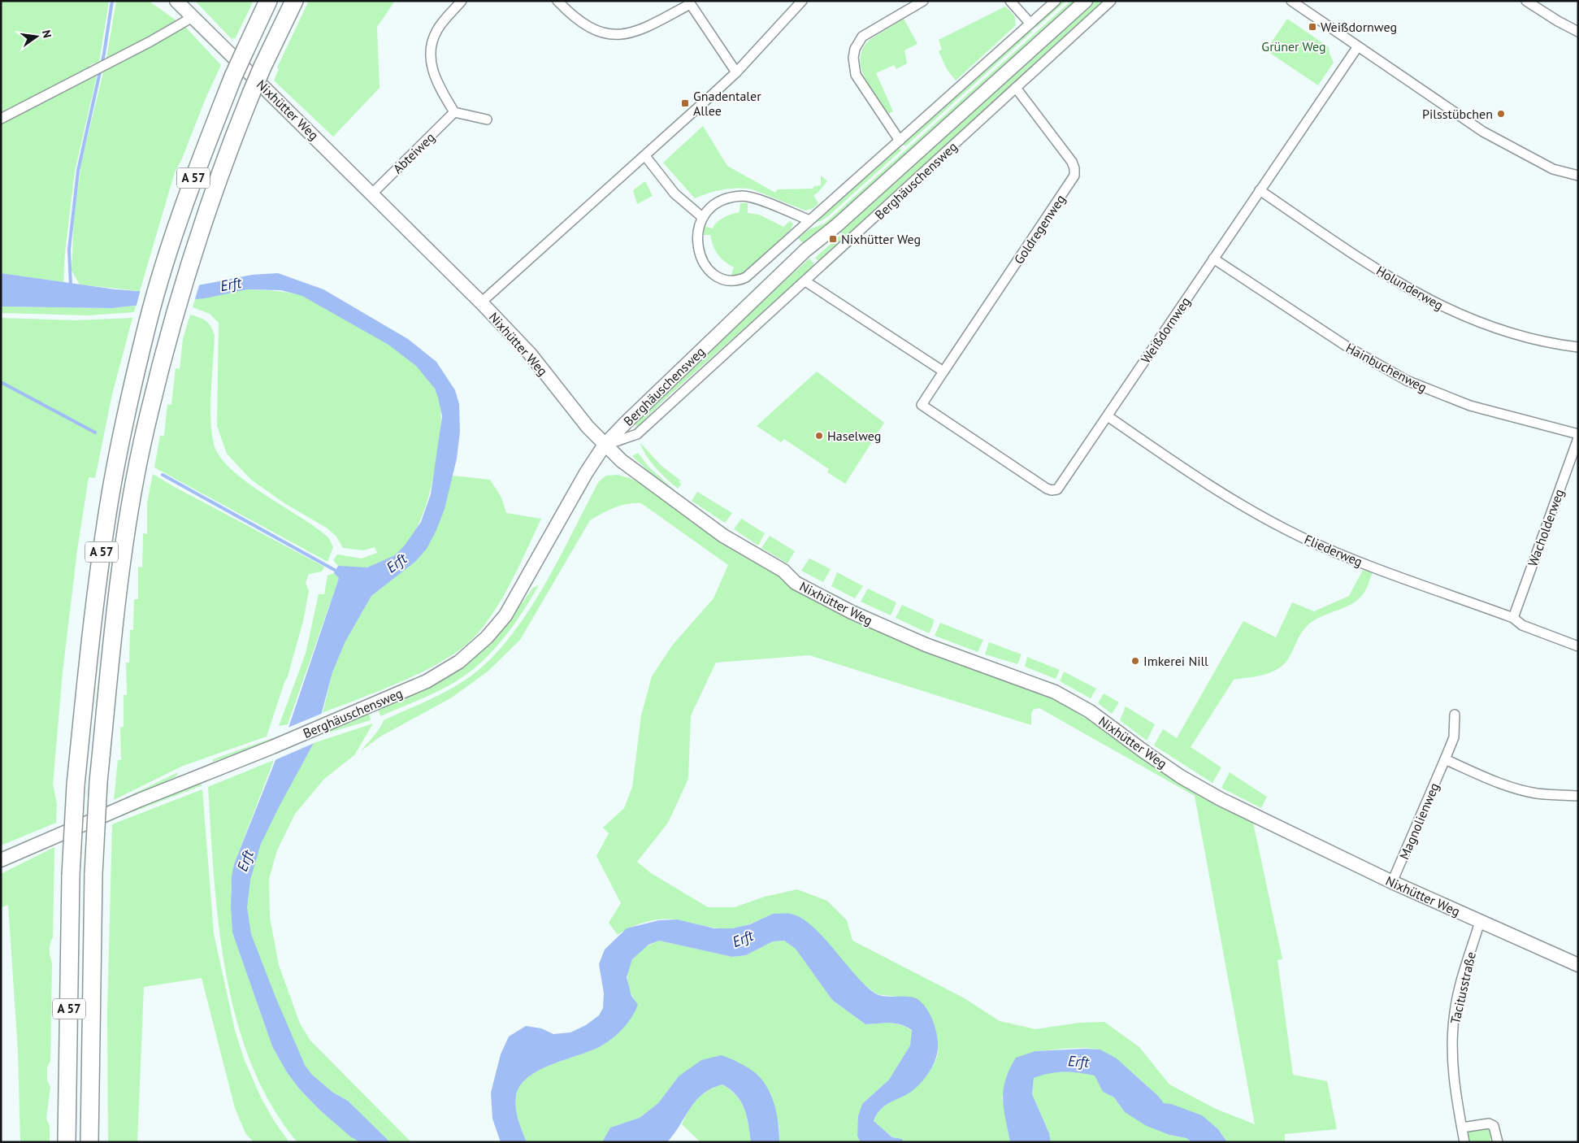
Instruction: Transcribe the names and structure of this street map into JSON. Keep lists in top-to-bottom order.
{
  "streets": {
    "highway": ["A 57"],
    "main road": ["Nixhütter Weg", "Berghäuschensweg"],
    "street": [
      "Abteiweg",
      "Goldregenweg",
      "Holunderweg",
      "Weißdornweg",
      "Hainbuchenweg",
      "Wacholderweg",
      "Fliederweg",
      "Magnolienweg",
      "Tacitusstraße"
    ]
  },
  "crossings": [
    ["Nixhütter Weg", "Abteiweg"],
    ["Nixhütter Weg", "Berghäuschensweg"],
    ["Nixhütter Weg", "Magnolienweg"],
    ["Nixhütter Weg", "Tacitusstraße"],
    ["Berghäuschensweg", "Goldregenweg"],
    ["Goldregenweg", "Weißdornweg"],
    ["Holunderweg", "Weißdornweg"],
    ["Weißdornweg", "Hainbuchenweg"],
    ["Weißdornweg", "Fliederweg"],
    ["Wacholderweg", "Fliederweg"]
  ],
  "water": ["Erft"],
  "parks": ["Grüner Weg"],
  "places": {
    "transit": ["Weißdornweg", "Gnadentaler Allee", "Nixhütter Weg"],
    "other": ["Pilsstübchen", "Haselweg", "Imkerei Nill"]
  },
  "north": "right"
}
